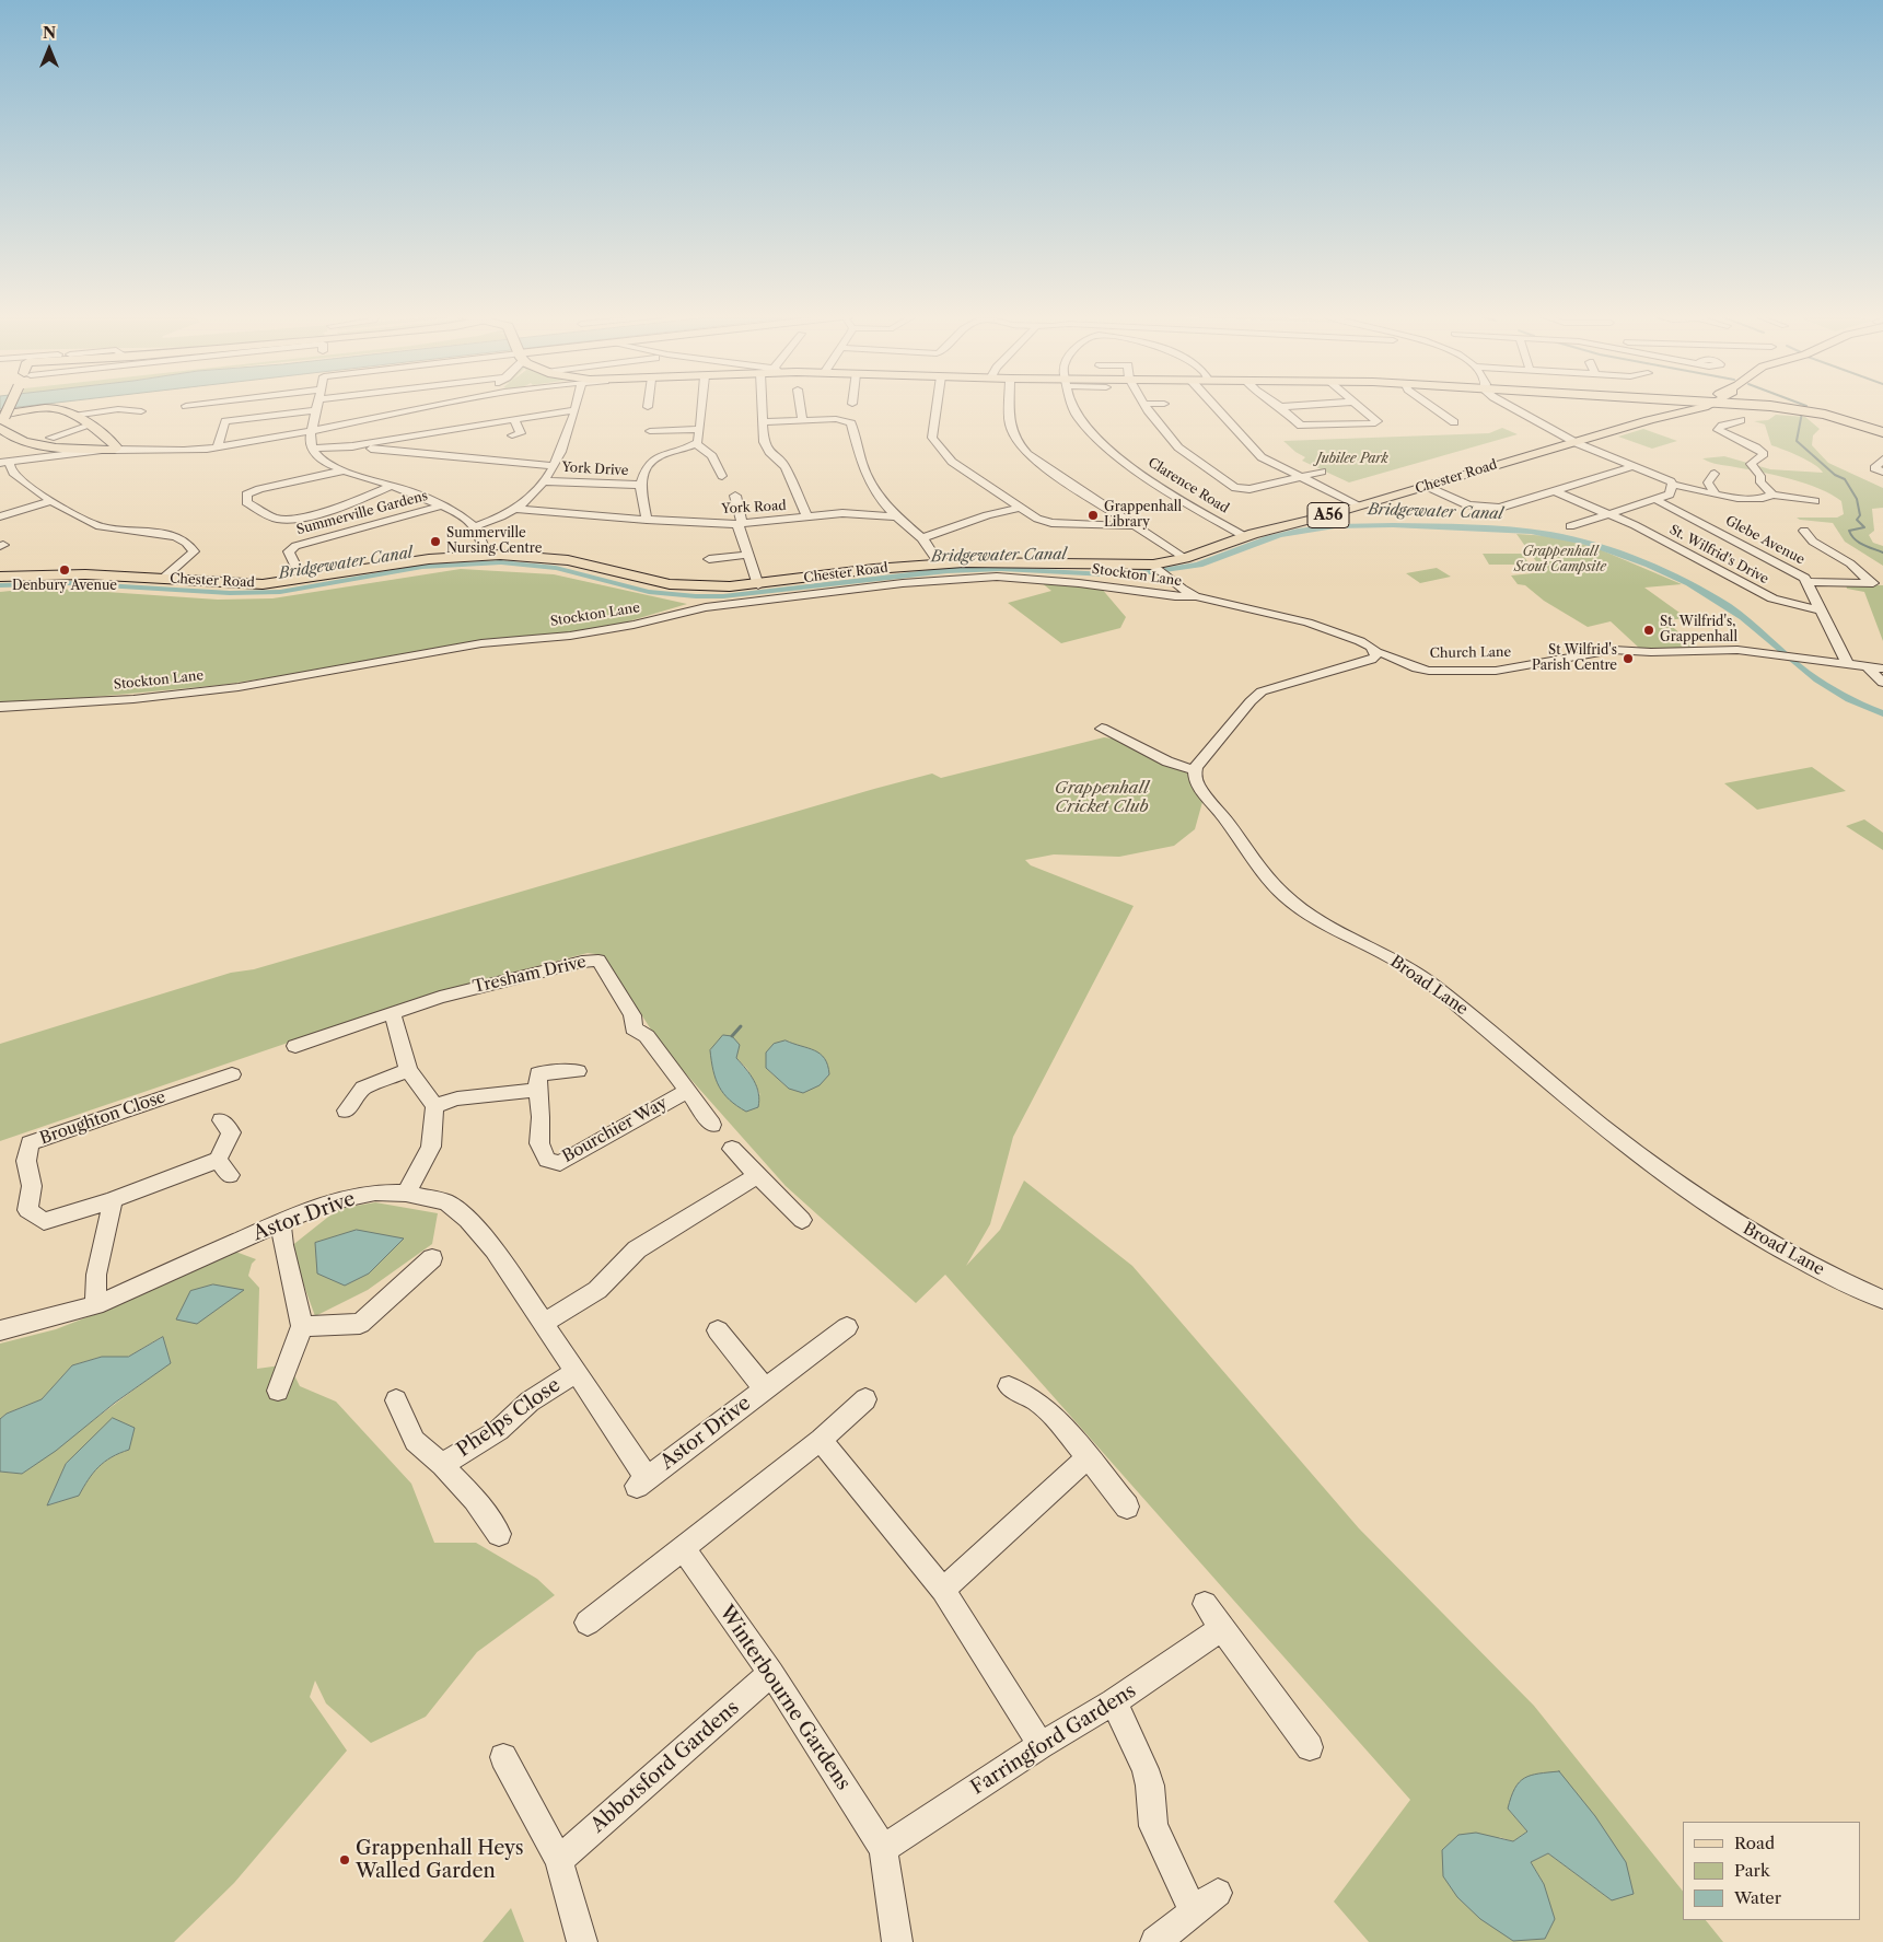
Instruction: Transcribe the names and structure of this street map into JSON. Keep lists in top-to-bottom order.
{
  "streets": {
    "main road": ["Chester Road", "A56"],
    "street": [
      "York Drive",
      "Clarence Road",
      "York Road",
      "Summerville Gardens",
      "Glebe Avenue",
      "St. Wilfrid's Drive",
      "Stockton Lane",
      "Church Lane",
      "Tresham Drive",
      "Broad Lane",
      "Broughton Close",
      "Bourchier Way",
      "Astor Drive",
      "Phelps Close",
      "Winterbourne Gardens",
      "Farringford Gardens",
      "Abbotsford Gardens"
    ]
  },
  "crossings": [
    ["York Drive", "York Road"],
    ["Chester Road", "Clarence Road"],
    ["Chester Road", "Summerville Gardens"],
    ["Chester Road", "Church Lane"],
    ["Glebe Avenue", "St. Wilfrid's Drive"],
    ["Glebe Avenue", "Church Lane"],
    ["Stockton Lane", "Church Lane"],
    ["Tresham Drive", "Bourchier Way"],
    ["Astor Drive", "Phelps Close"],
    ["Winterbourne Gardens", "Farringford Gardens"],
    ["Winterbourne Gardens", "Abbotsford Gardens"]
  ],
  "water": ["Bridgewater Canal"],
  "parks": ["Jubilee Park", "Grappenhall Scout Campsite", "Grappenhall Cricket Club"],
  "places": [
    "Grappenhall Library",
    "Summerville Nursing Centre",
    "Denbury Avenue",
    "St. Wilfrid's, Grappenhall",
    "St Wilfrid's Parish Centre",
    "Grappenhall Heys Walled Garden"
  ],
  "legend": ["Road", "Park", "Water"],
  "north": "top"
}
